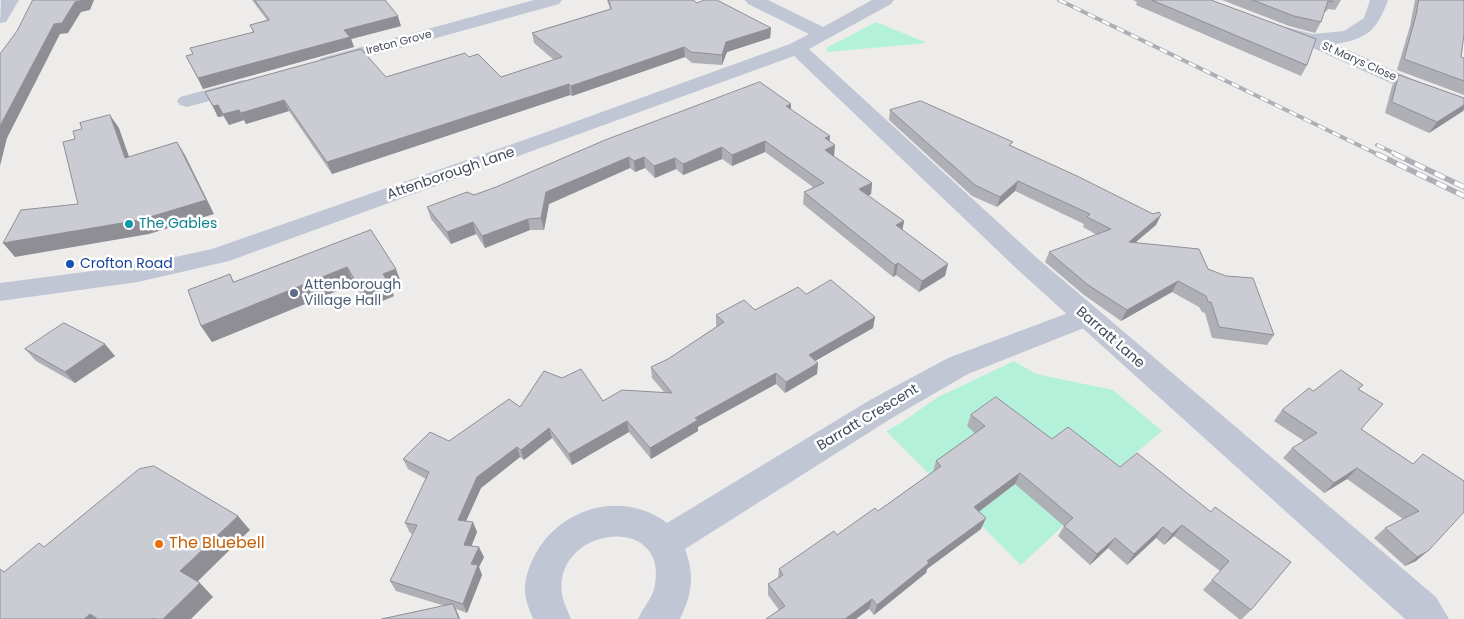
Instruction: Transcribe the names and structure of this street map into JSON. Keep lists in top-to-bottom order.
{
  "streets": {
    "street": [
      "Ireton Grove",
      "St Marys Close",
      "Attenborough Lane",
      "Barratt Lane",
      "Barratt Crescent"
    ]
  },
  "crossings": [
    ["Attenborough Lane", "Barratt Lane"],
    ["Barratt Lane", "Barratt Crescent"]
  ],
  "places": [
    "The Gables",
    "Crofton Road",
    "Attenborough Village Hall",
    "The Bluebell"
  ]
}
